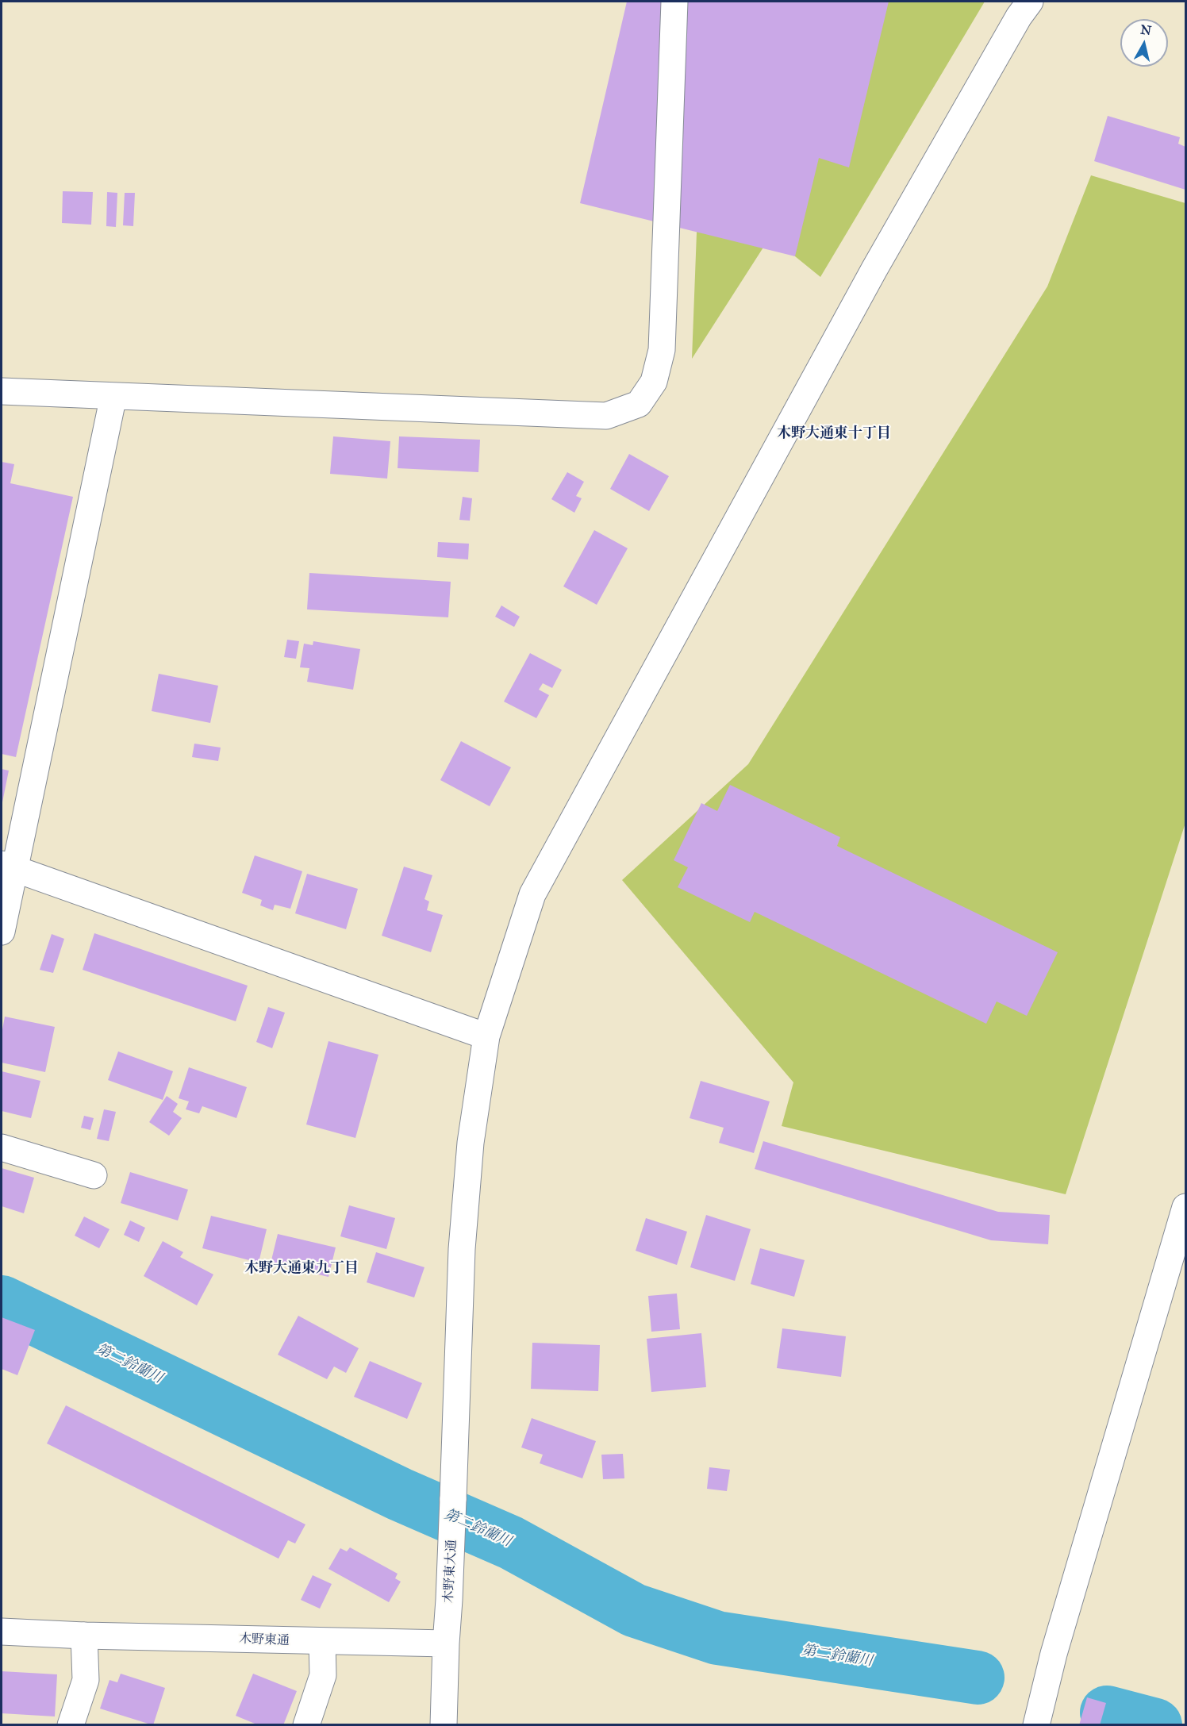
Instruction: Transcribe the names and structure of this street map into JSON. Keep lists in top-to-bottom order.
{
  "streets": {
    "street": ["木野東大通", "木野東通"]
  },
  "crossings": [
    ["木野東大通", "木野東通"]
  ],
  "districts": ["木野大通東十丁目", "木野大通東九丁目"],
  "water": ["第二鈴蘭川"],
  "north": "top"
}
